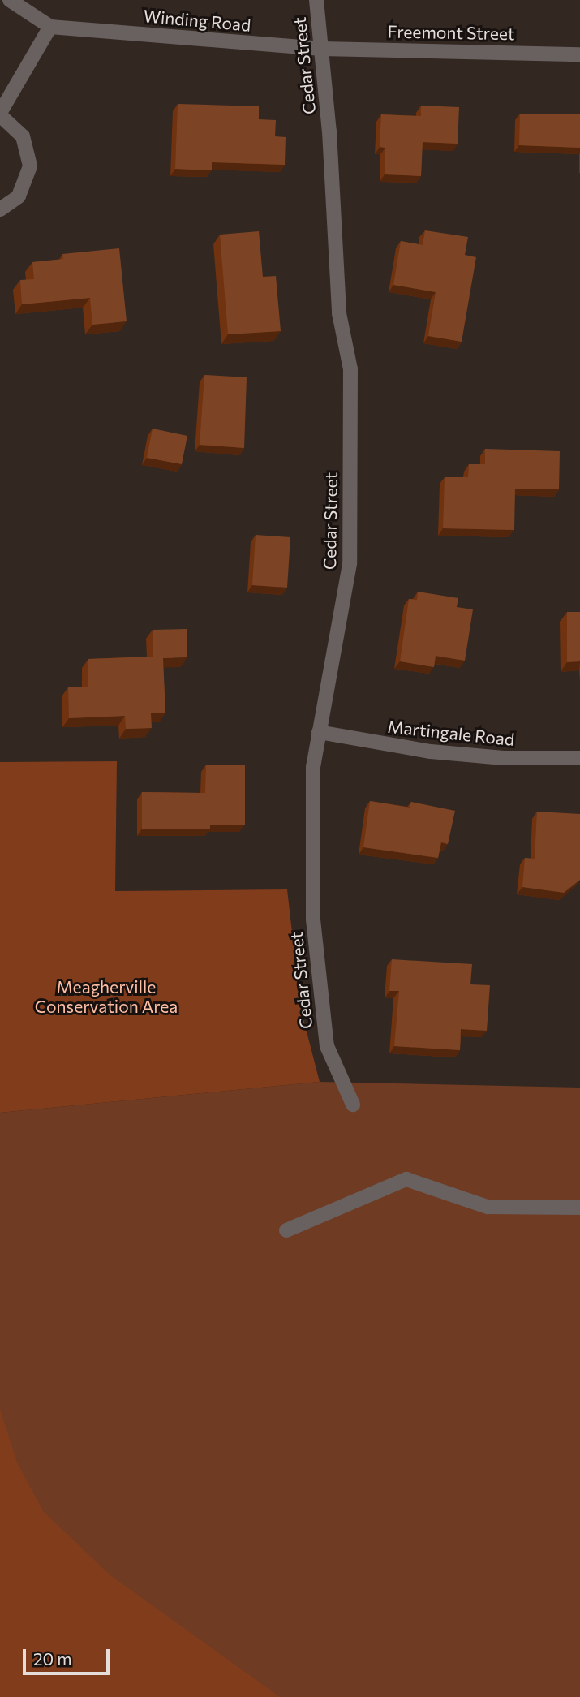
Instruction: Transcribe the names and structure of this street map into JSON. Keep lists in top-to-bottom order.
{
  "streets": {
    "street": [
      "Winding Road",
      "Freemont Street",
      "Cedar Street",
      "Martingale Road"
    ]
  },
  "crossings": [
    ["Winding Road", "Freemont Street"],
    ["Winding Road", "Cedar Street"],
    ["Freemont Street", "Cedar Street"],
    ["Cedar Street", "Martingale Road"]
  ],
  "parks": ["Meagherville Conservation Area"],
  "scale_bar": "20 m"
}
